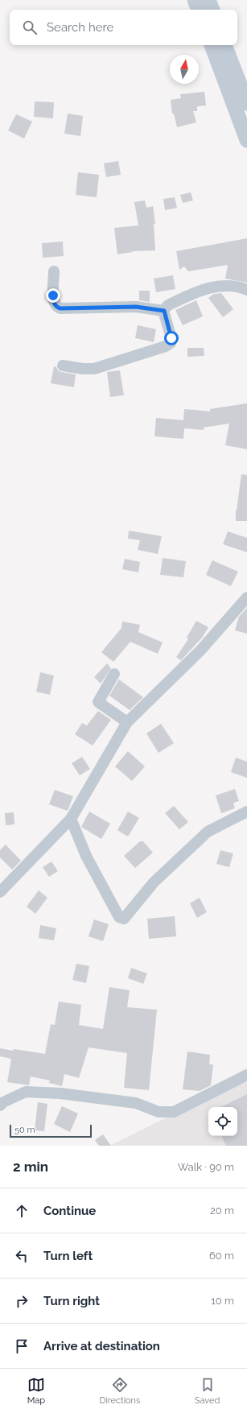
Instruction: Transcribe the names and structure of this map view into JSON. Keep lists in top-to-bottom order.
{
  "scale_bar": "50 m",
  "north": "top",
  "page": {
    "search": "Search here",
    "scale": "50 m",
    "heading": ["2 min", "Walk · 90 m"],
    "list": [
      ["Continue", "20 m"],
      ["Turn left", "60 m"],
      ["Turn right", "10 m"],
      "Arrive at destination"
    ],
    "nav": ["Map", "Directions", "Saved"]
  }
}
